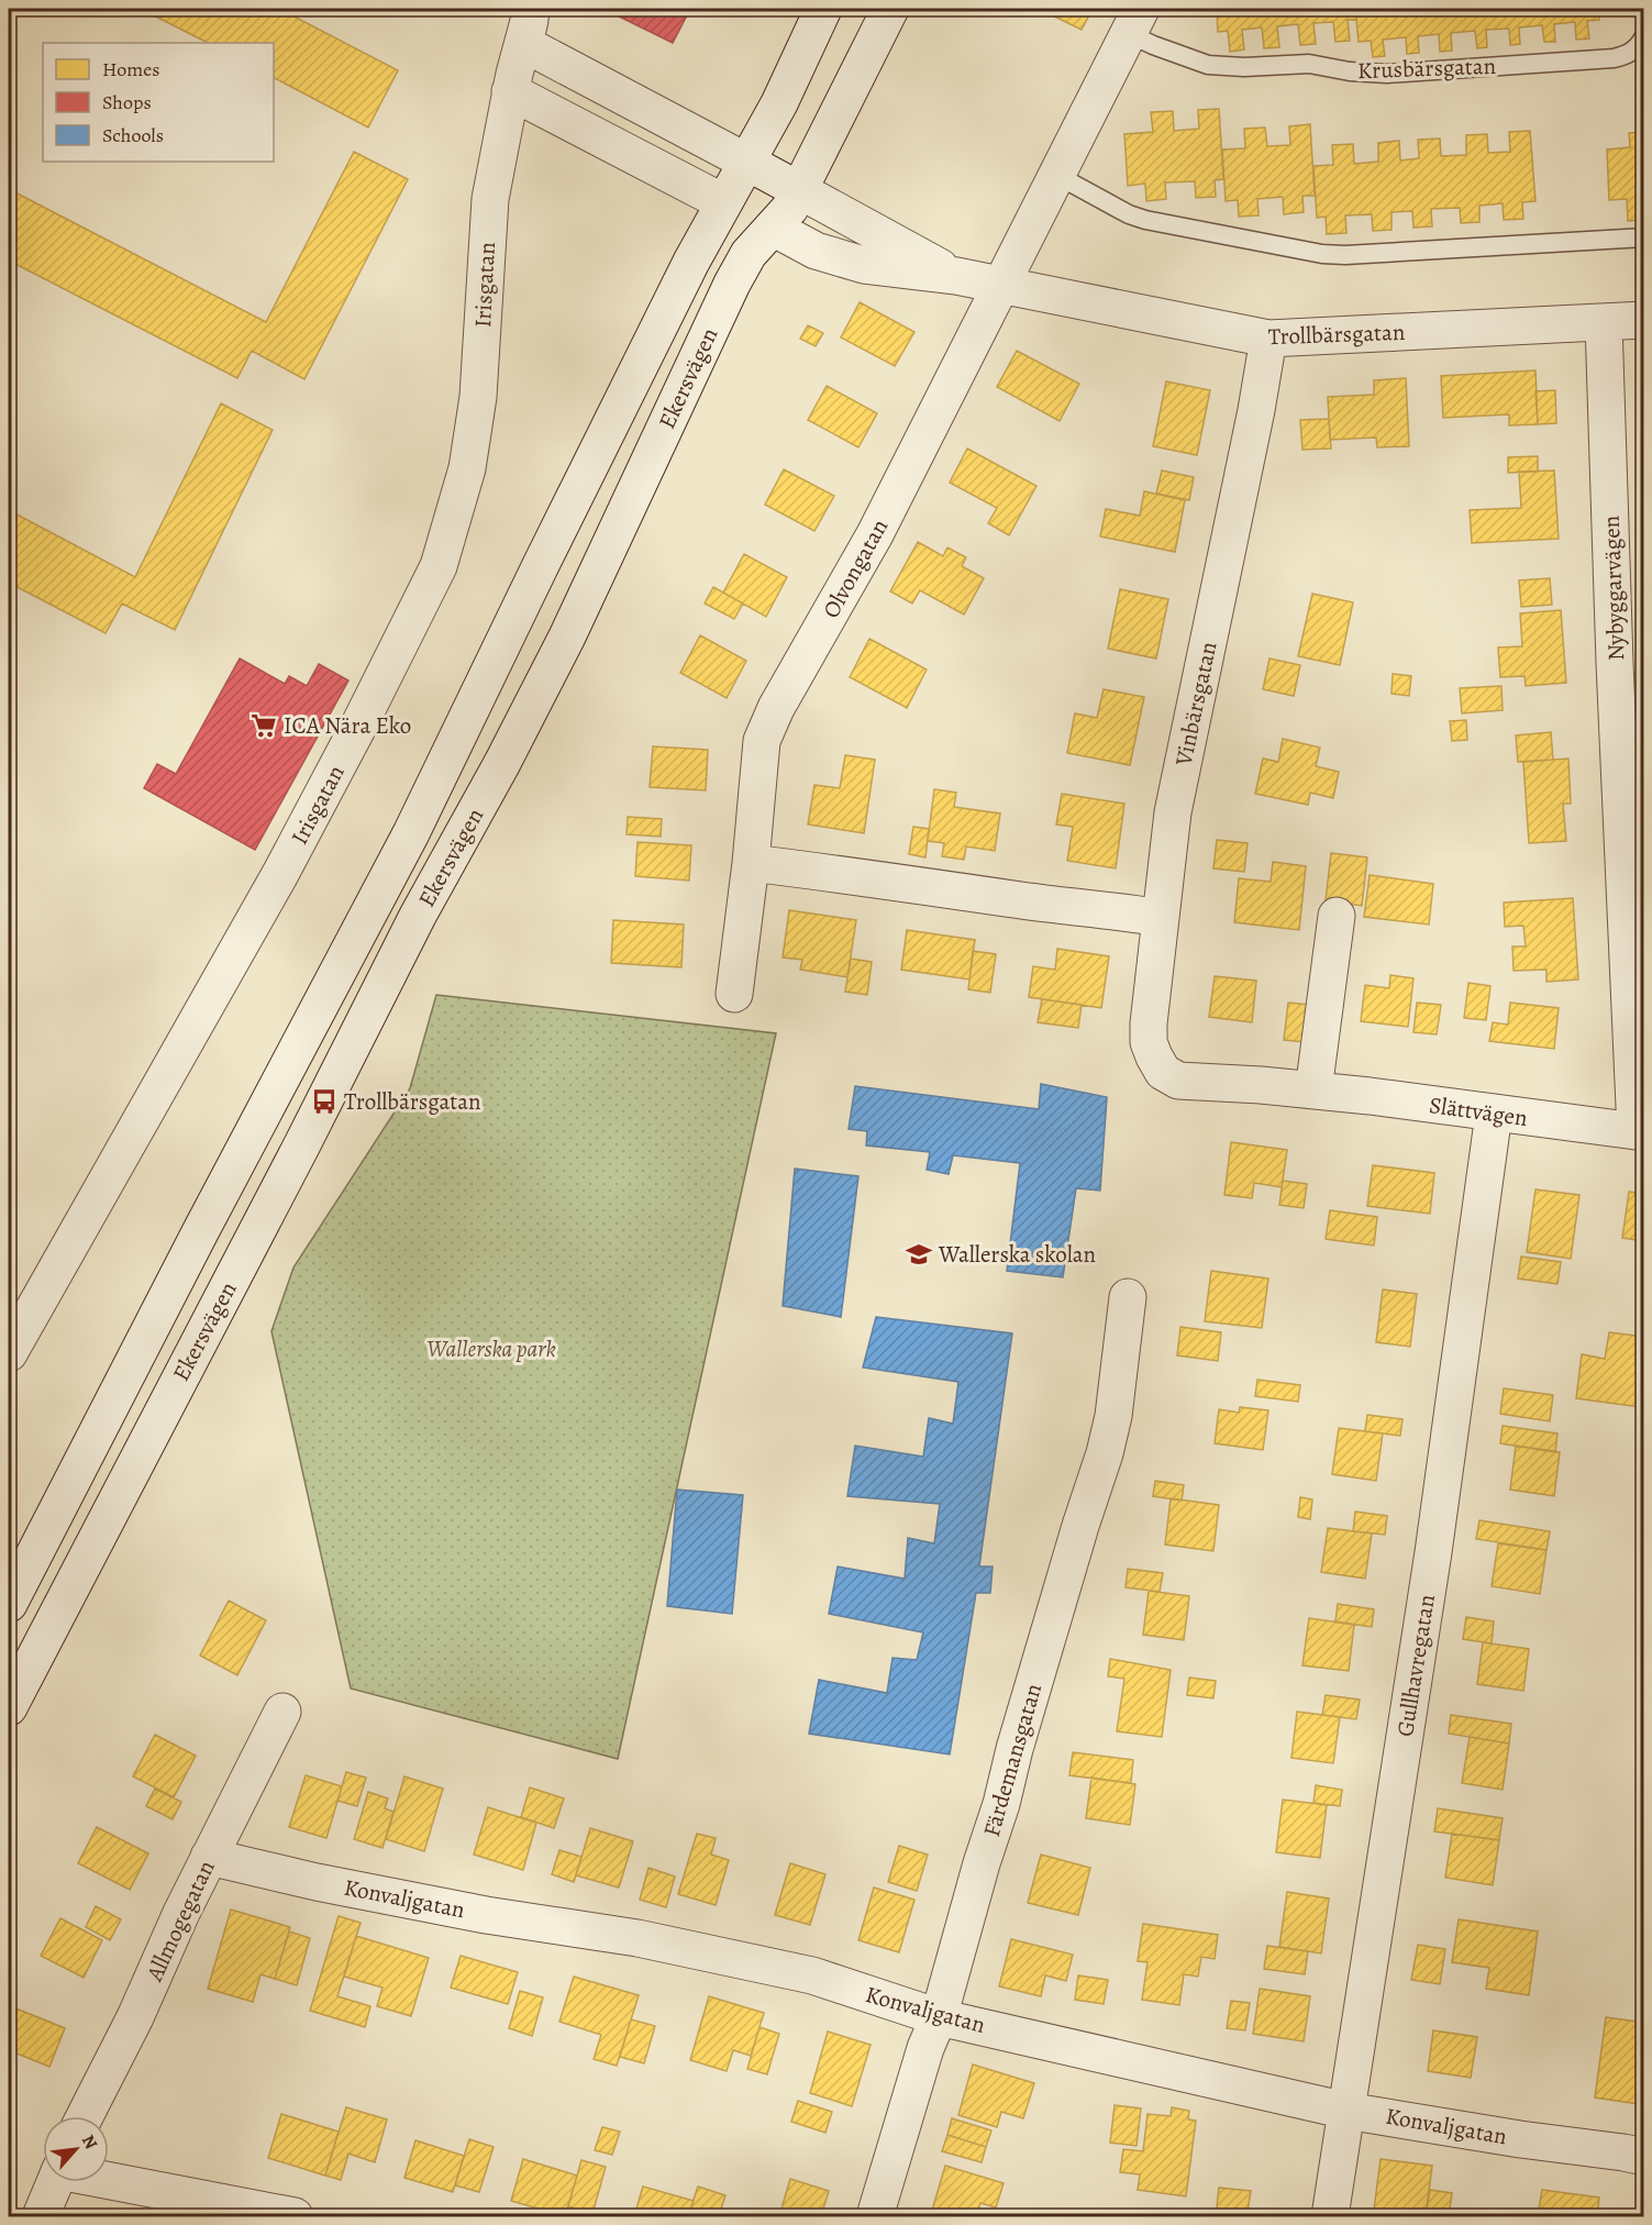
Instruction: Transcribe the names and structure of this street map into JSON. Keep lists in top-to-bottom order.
{
  "streets": {
    "street": [
      "Krusbärsgatan",
      "Irisgatan",
      "Trollbärsgatan",
      "Ekersvägen",
      "Olvongatan",
      "Nybyggarvägen",
      "Vinbärsgatan",
      "Slättvägen",
      "Gullhavregatan",
      "Färdemansgatan",
      "Konvaljgatan",
      "Allmogegatan"
    ]
  },
  "crossings": [
    ["Krusbärsgatan", "Trollbärsgatan"],
    ["Krusbärsgatan", "Olvongatan"],
    ["Trollbärsgatan", "Ekersvägen"],
    ["Trollbärsgatan", "Olvongatan"],
    ["Trollbärsgatan", "Nybyggarvägen"],
    ["Trollbärsgatan", "Vinbärsgatan"],
    ["Nybyggarvägen", "Slättvägen"],
    ["Vinbärsgatan", "Slättvägen"],
    ["Slättvägen", "Gullhavregatan"],
    ["Gullhavregatan", "Konvaljgatan"],
    ["Färdemansgatan", "Konvaljgatan"],
    ["Konvaljgatan", "Allmogegatan"]
  ],
  "parks": ["Wallerska park"],
  "places": {
    "supermarket": ["ICA Nära Eko"],
    "bus stop": ["Trollbärsgatan"],
    "school or university": ["Wallerska skolan"]
  },
  "legend": ["Homes", "Shops", "Schools"],
  "north": "top right"
}
